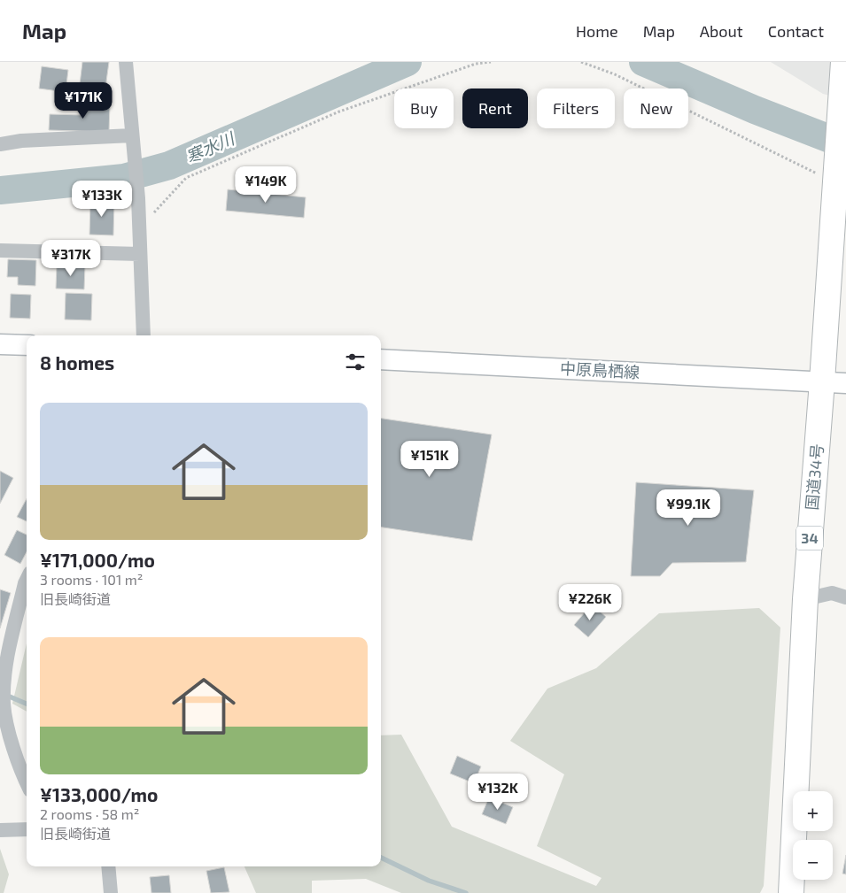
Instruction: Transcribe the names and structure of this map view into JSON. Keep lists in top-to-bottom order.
{
  "streets": {
    "highway": ["国道34号", "34"],
    "main road": ["中原鳥栖線"]
  },
  "crossings": [
    ["中原鳥栖線", "国道34号"]
  ],
  "water": ["寒水川"],
  "page": {
    "header": "Map",
    "nav": [
      "Home",
      "Map",
      "About",
      "Contact"
    ],
    "price": [
      "¥171K",
      "¥149K",
      "¥133K",
      "¥317K",
      "¥151K",
      "¥99.1K",
      "¥226K",
      "¥132K"
    ],
    "chip": [
      "Buy",
      "Rent",
      "Filters",
      "New"
    ],
    "heading": "8 homes",
    "list": [
      {
        "name": "¥171,000/mo",
        "note": "3 rooms · 101 m² · 旧長崎街道"
      },
      {
        "name": "¥133,000/mo",
        "note": "2 rooms · 58 m² · 旧長崎街道"
      }
    ],
    "map_buttons": ["+", "−"]
  }
}
